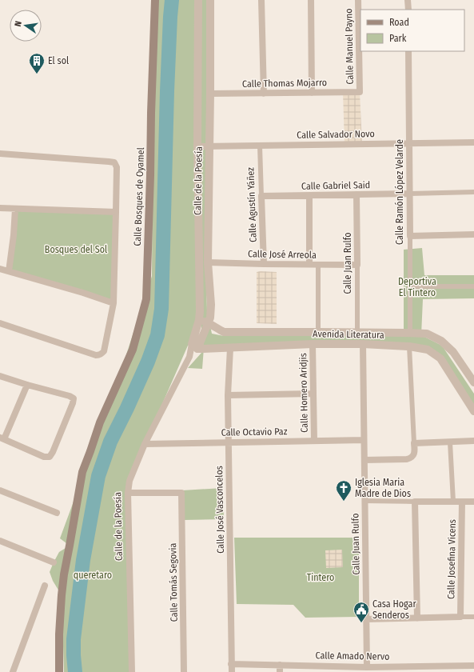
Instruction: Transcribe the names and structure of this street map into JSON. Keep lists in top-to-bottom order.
{
  "streets": {
    "main road": ["Calle Bosques de Oyamel"],
    "street": [
      "Calle Manuel Payno",
      "Calle Thomas Mojarro",
      "Calle Salvador Novo",
      "Calle de la Poesía",
      "Calle Gabriel Said",
      "Calle Ramón López Velarde",
      "Calle Agustín Yáñez",
      "Calle José Arreola",
      "Calle Juan Rulfo",
      "Avenida Literatura",
      "Calle Homero Aridjis",
      "Calle Octavio Paz",
      "Calle José Vasconcelos",
      "Calle Josefina Vicens",
      "Calle Tomás Segovia",
      "Calle Amado Nervo"
    ]
  },
  "crossings": [
    ["Calle Manuel Payno", "Calle Thomas Mojarro"],
    ["Calle Thomas Mojarro", "Calle de la Poesía"],
    ["Calle Salvador Novo", "Calle de la Poesía"],
    ["Calle Salvador Novo", "Calle Ramón López Velarde"],
    ["Calle Salvador Novo", "Calle Agustín Yáñez"],
    ["Calle de la Poesía", "Calle José Arreola"],
    ["Calle de la Poesía", "Avenida Literatura"],
    ["Calle de la Poesía", "Calle Octavio Paz"],
    ["Calle de la Poesía", "Calle Tomás Segovia"],
    ["Calle Gabriel Said", "Calle Ramón López Velarde"],
    ["Calle Gabriel Said", "Calle Agustín Yáñez"],
    ["Calle Gabriel Said", "Calle Juan Rulfo"],
    ["Calle Ramón López Velarde", "Avenida Literatura"],
    ["Calle Agustín Yáñez", "Calle José Arreola"],
    ["Calle José Arreola", "Calle Juan Rulfo"],
    ["Calle Juan Rulfo", "Avenida Literatura"],
    ["Calle Juan Rulfo", "Calle Octavio Paz"],
    ["Calle Juan Rulfo", "Calle Amado Nervo"],
    ["Avenida Literatura", "Calle Homero Aridjis"],
    ["Avenida Literatura", "Calle José Vasconcelos"],
    ["Calle Homero Aridjis", "Calle Octavio Paz"],
    ["Calle Octavio Paz", "Calle José Vasconcelos"],
    ["Calle José Vasconcelos", "Calle Amado Nervo"]
  ],
  "parks": [
    "Bosques del Sol",
    "Deportiva El Tintero",
    "queretaro",
    "Tintero"
  ],
  "places": {
    "building": ["El sol"],
    "church": ["Iglesia Maria Madre de Dios"],
    "public building": ["Casa Hogar Senderos"]
  },
  "legend": ["Road", "Park"],
  "north": "left"
}
